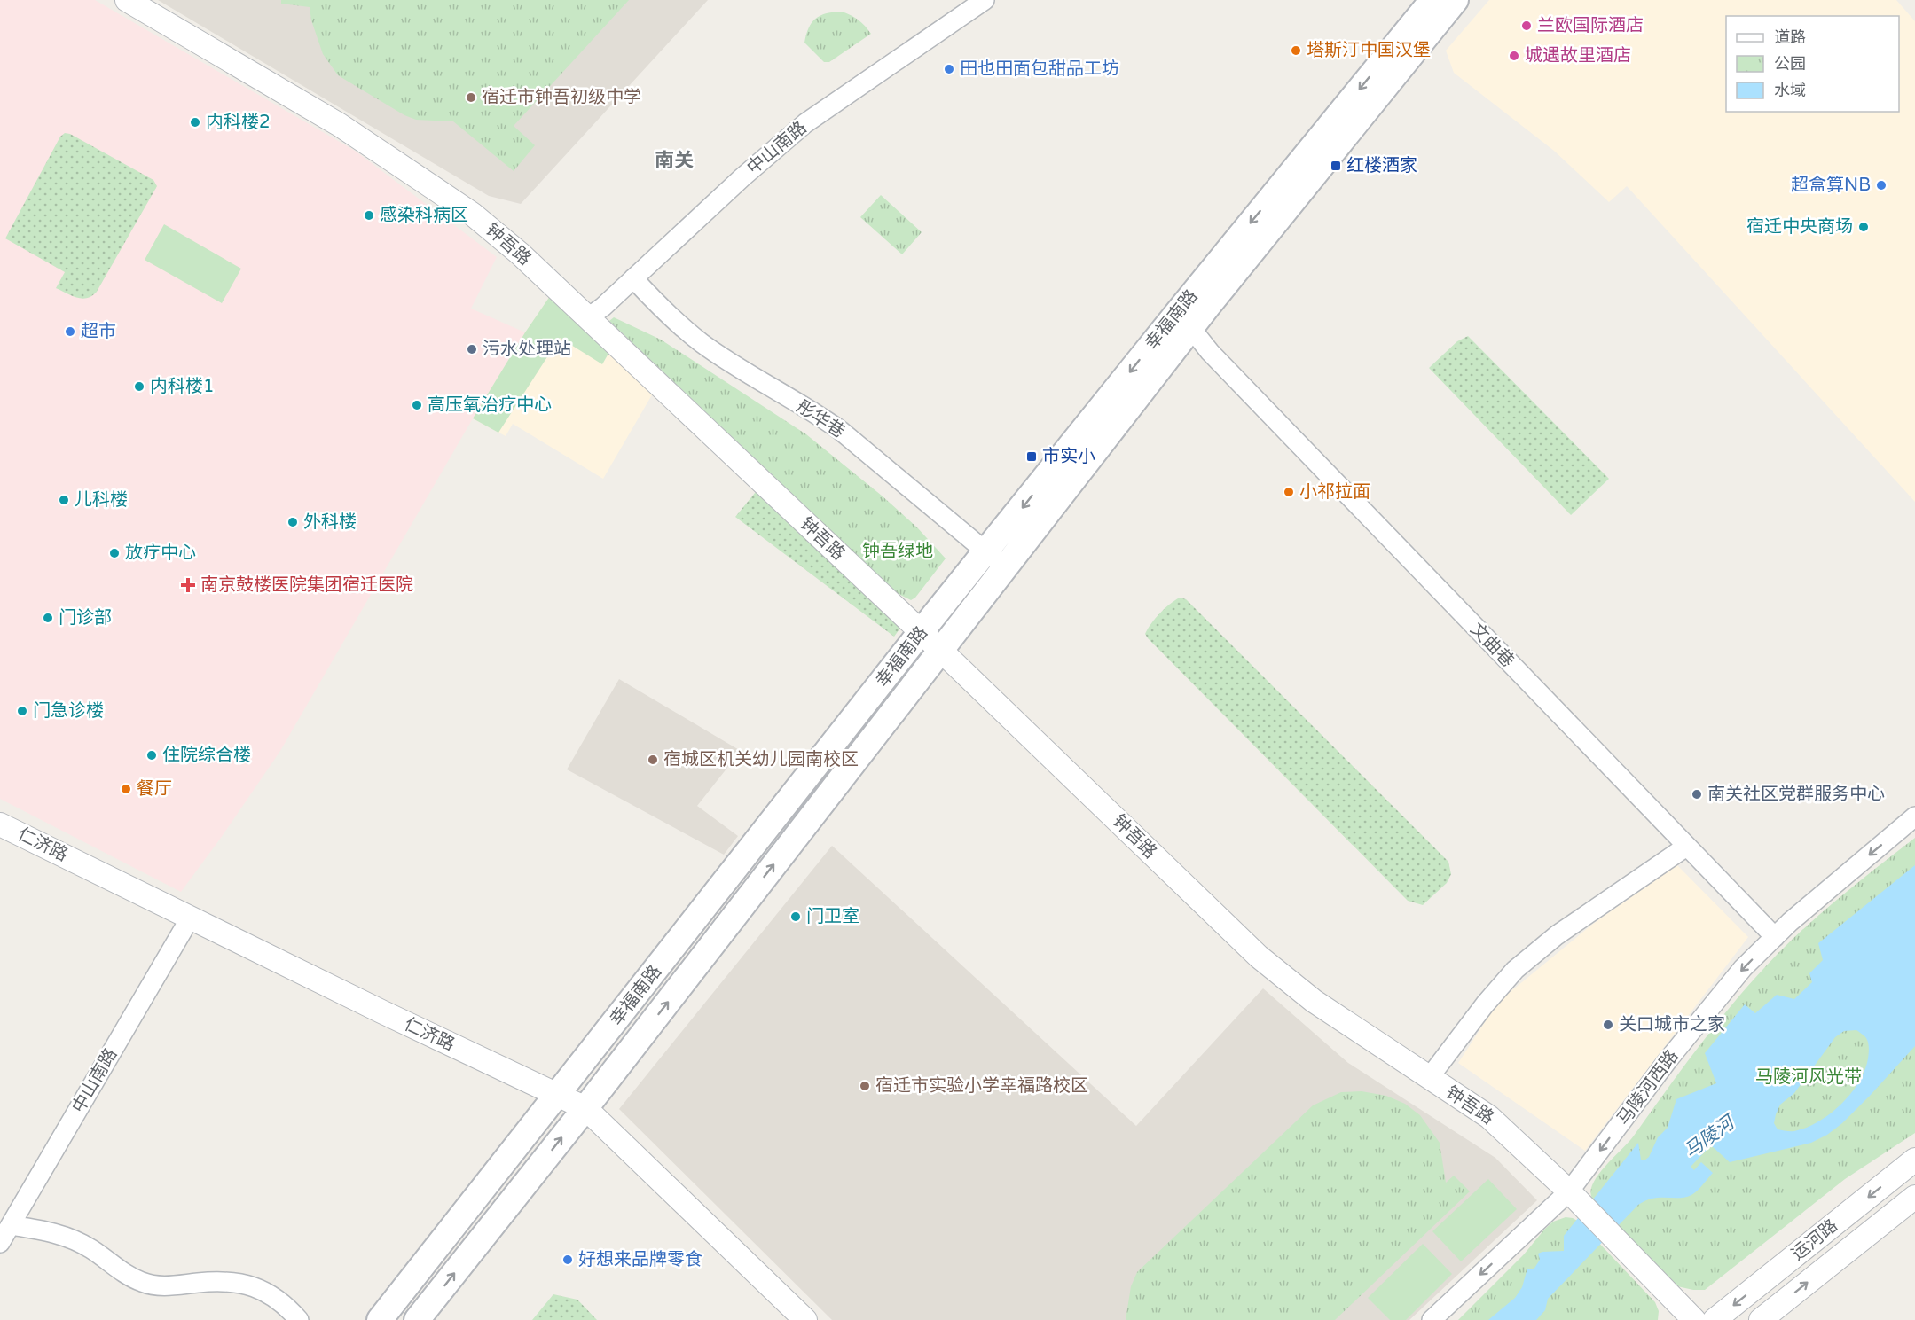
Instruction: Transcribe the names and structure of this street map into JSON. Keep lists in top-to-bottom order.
{
  "streets": {
    "main road": ["幸福南路"],
    "street": [
      "中山南路",
      "钟吾路",
      "彤华巷",
      "文曲巷",
      "仁济路",
      "马陵河西路",
      "运河路"
    ]
  },
  "crossings": [
    ["中山南路", "钟吾路"],
    ["中山南路", "彤华巷"],
    ["中山南路", "仁济路"],
    ["钟吾路", "幸福南路"],
    ["钟吾路", "马陵河西路"],
    ["幸福南路", "彤华巷"],
    ["幸福南路", "文曲巷"],
    ["幸福南路", "仁济路"],
    ["文曲巷", "马陵河西路"]
  ],
  "one_way": ["马陵河西路"],
  "districts": ["南关"],
  "water": ["马陵河"],
  "parks": ["钟吾绿地", "马陵河风光带"],
  "places": {
    "other": [
      "兰欧国际酒店",
      "塔斯汀中国汉堡",
      "城遇故里酒店",
      "田也田面包甜品工坊",
      "宿迁市钟吾初级中学",
      "内科楼2",
      "超盒算NB",
      "感染科病区",
      "宿迁中央商场",
      "超市",
      "污水处理站",
      "内科楼1",
      "高压氧治疗中心",
      "小祁拉面",
      "儿科楼",
      "外科楼",
      "放疗中心",
      "门诊部",
      "门急诊楼",
      "住院综合楼",
      "宿城区机关幼儿园南校区",
      "餐厅",
      "南关社区党群服务中心",
      "门卫室",
      "关口城市之家",
      "宿迁市实验小学幸福路校区",
      "好想来品牌零食"
    ],
    "transit": ["红楼酒家", "市实小"],
    "health": ["南京鼓楼医院集团宿迁医院"]
  },
  "legend": ["道路", "公园", "水域"]
}
